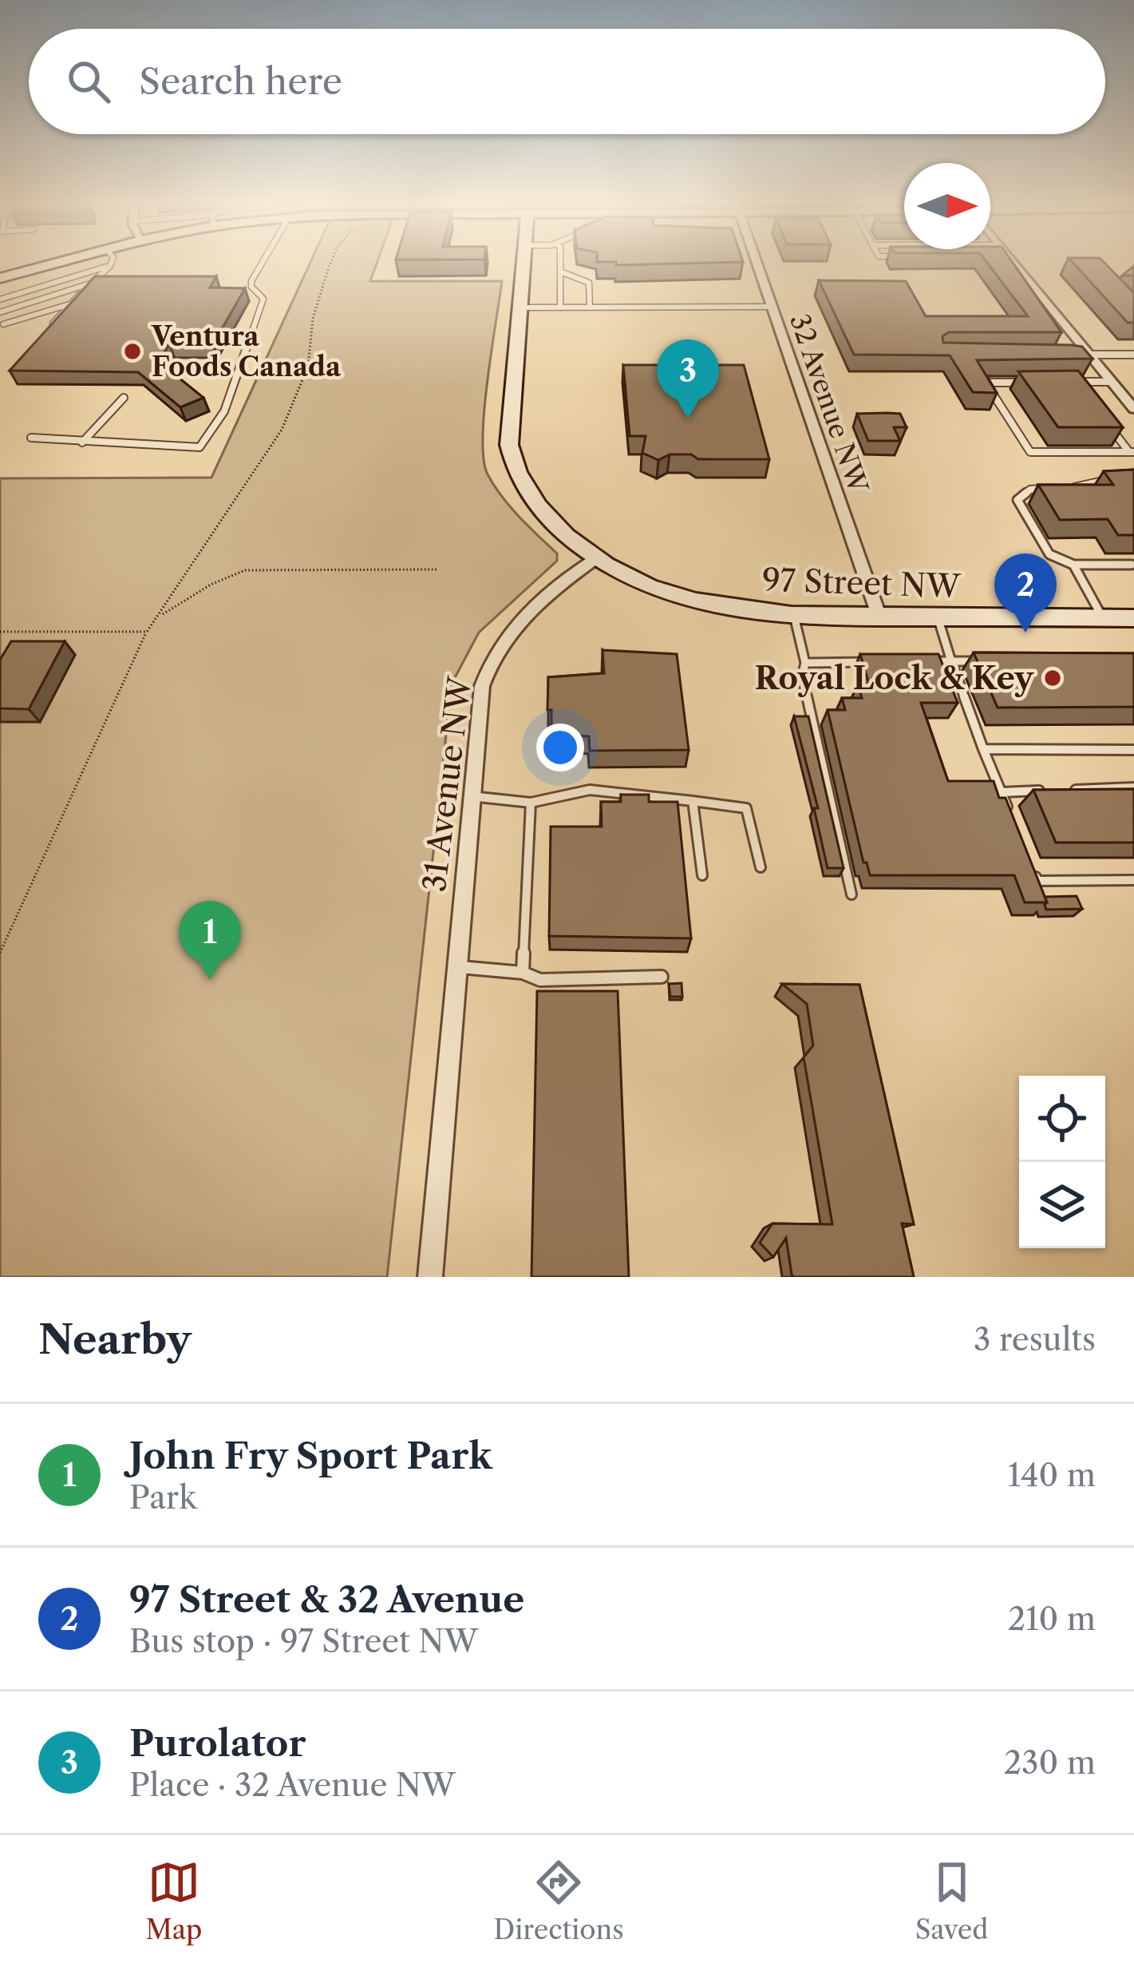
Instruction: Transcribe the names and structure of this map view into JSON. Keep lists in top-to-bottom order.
{
  "streets": {
    "main road": ["97 Street NW"],
    "street": ["32 Avenue NW", "31 Avenue NW"]
  },
  "crossings": [
    ["32 Avenue NW", "97 Street NW"],
    ["97 Street NW", "31 Avenue NW"]
  ],
  "places": ["Ventura Foods Canada", "Royal Lock & Key"],
  "north": "right",
  "page": {
    "search": "Search here",
    "pins": ["3", "2", "1"],
    "heading": ["Nearby", "3 results"],
    "list": [
      {
        "mark": "1",
        "name": "John Fry Sport Park",
        "note": "Park",
        "value": "140 m"
      },
      {
        "mark": "2",
        "name": "97 Street & 32 Avenue",
        "note": "Bus stop · 97 Street NW",
        "value": "210 m"
      },
      {
        "mark": "3",
        "name": "Purolator",
        "note": "Place · 32 Avenue NW",
        "value": "230 m"
      }
    ],
    "nav": ["Map", "Directions", "Saved"]
  }
}
